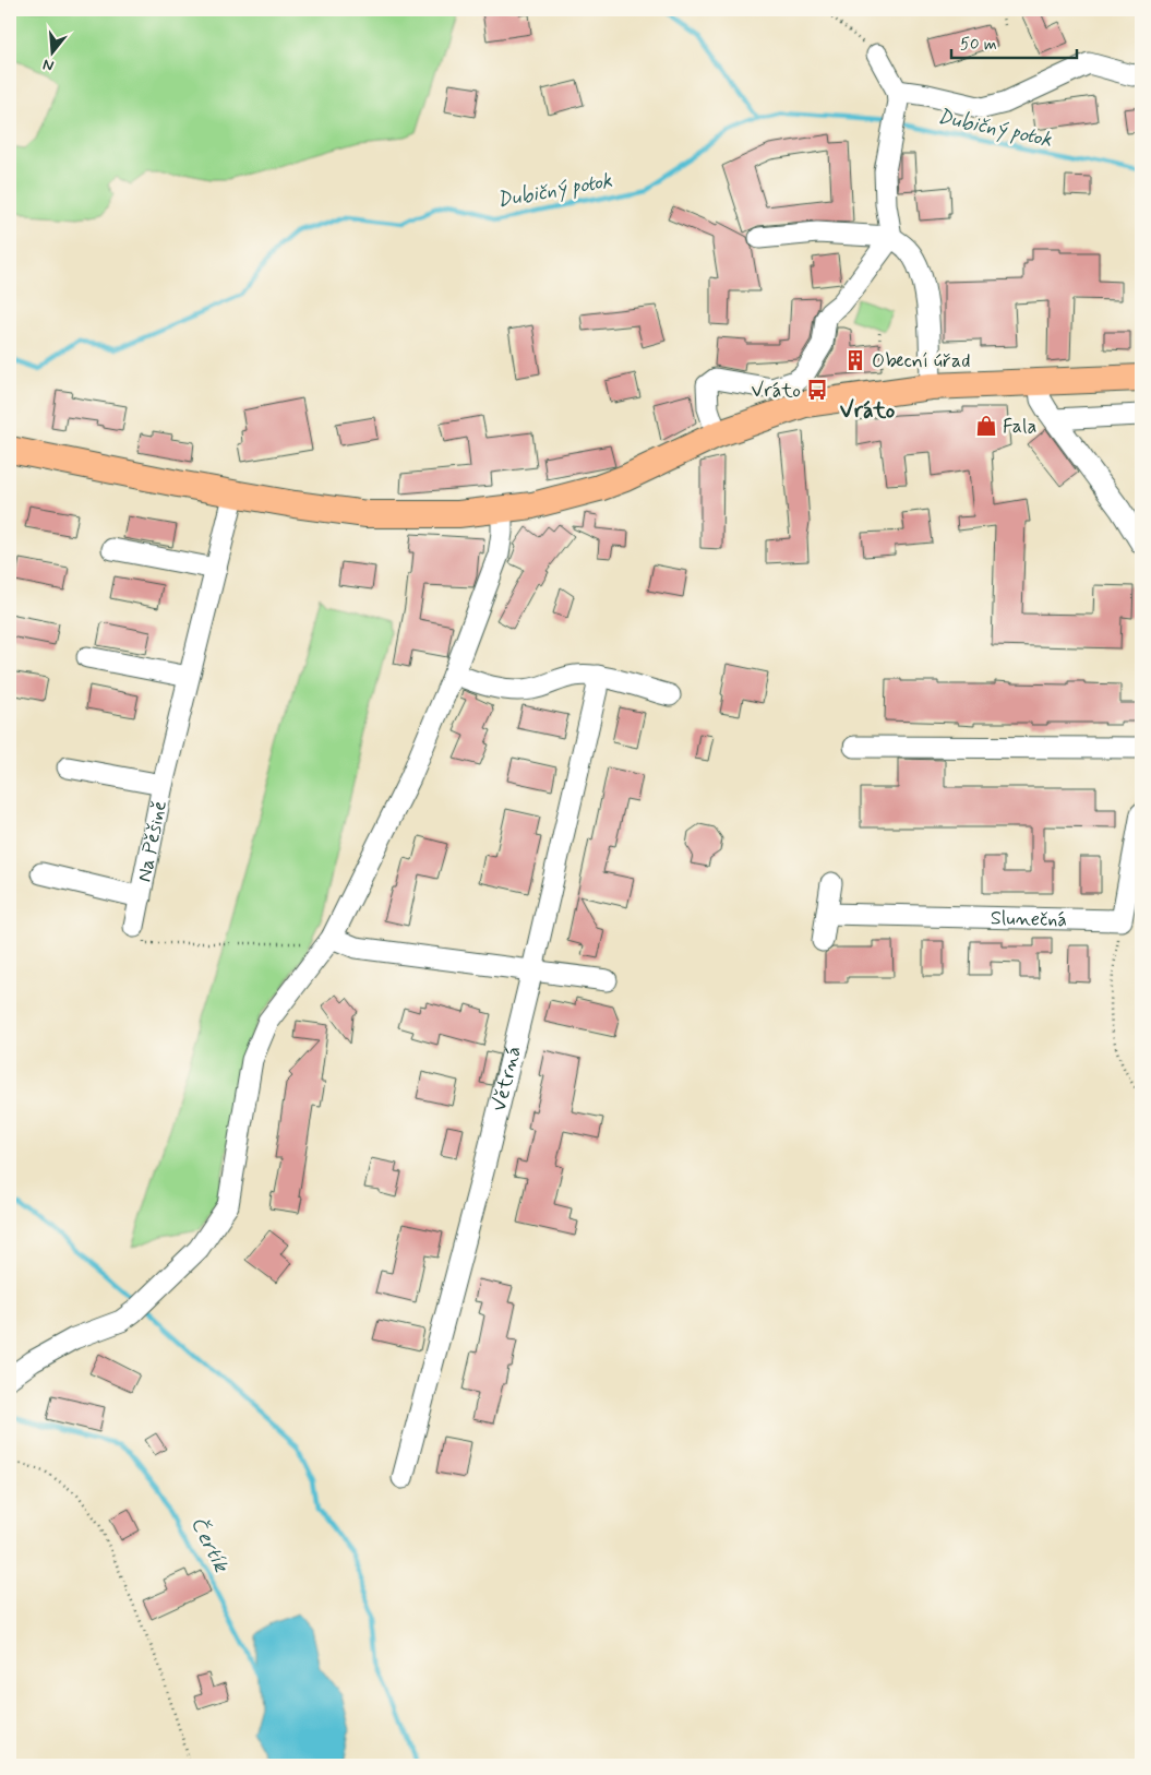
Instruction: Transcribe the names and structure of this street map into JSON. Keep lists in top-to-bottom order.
{
  "streets": {
    "street": ["Na Pěšině", "Slunečná", "Větrná"]
  },
  "districts": ["Vráto"],
  "water": ["Dubičný potok", "Čertík"],
  "places": {
    "building": ["Obecní úřad"],
    "bus stop": ["Vráto"],
    "shop": ["Fala"]
  },
  "scale_bar": "50 m",
  "north": "bottom"
}
